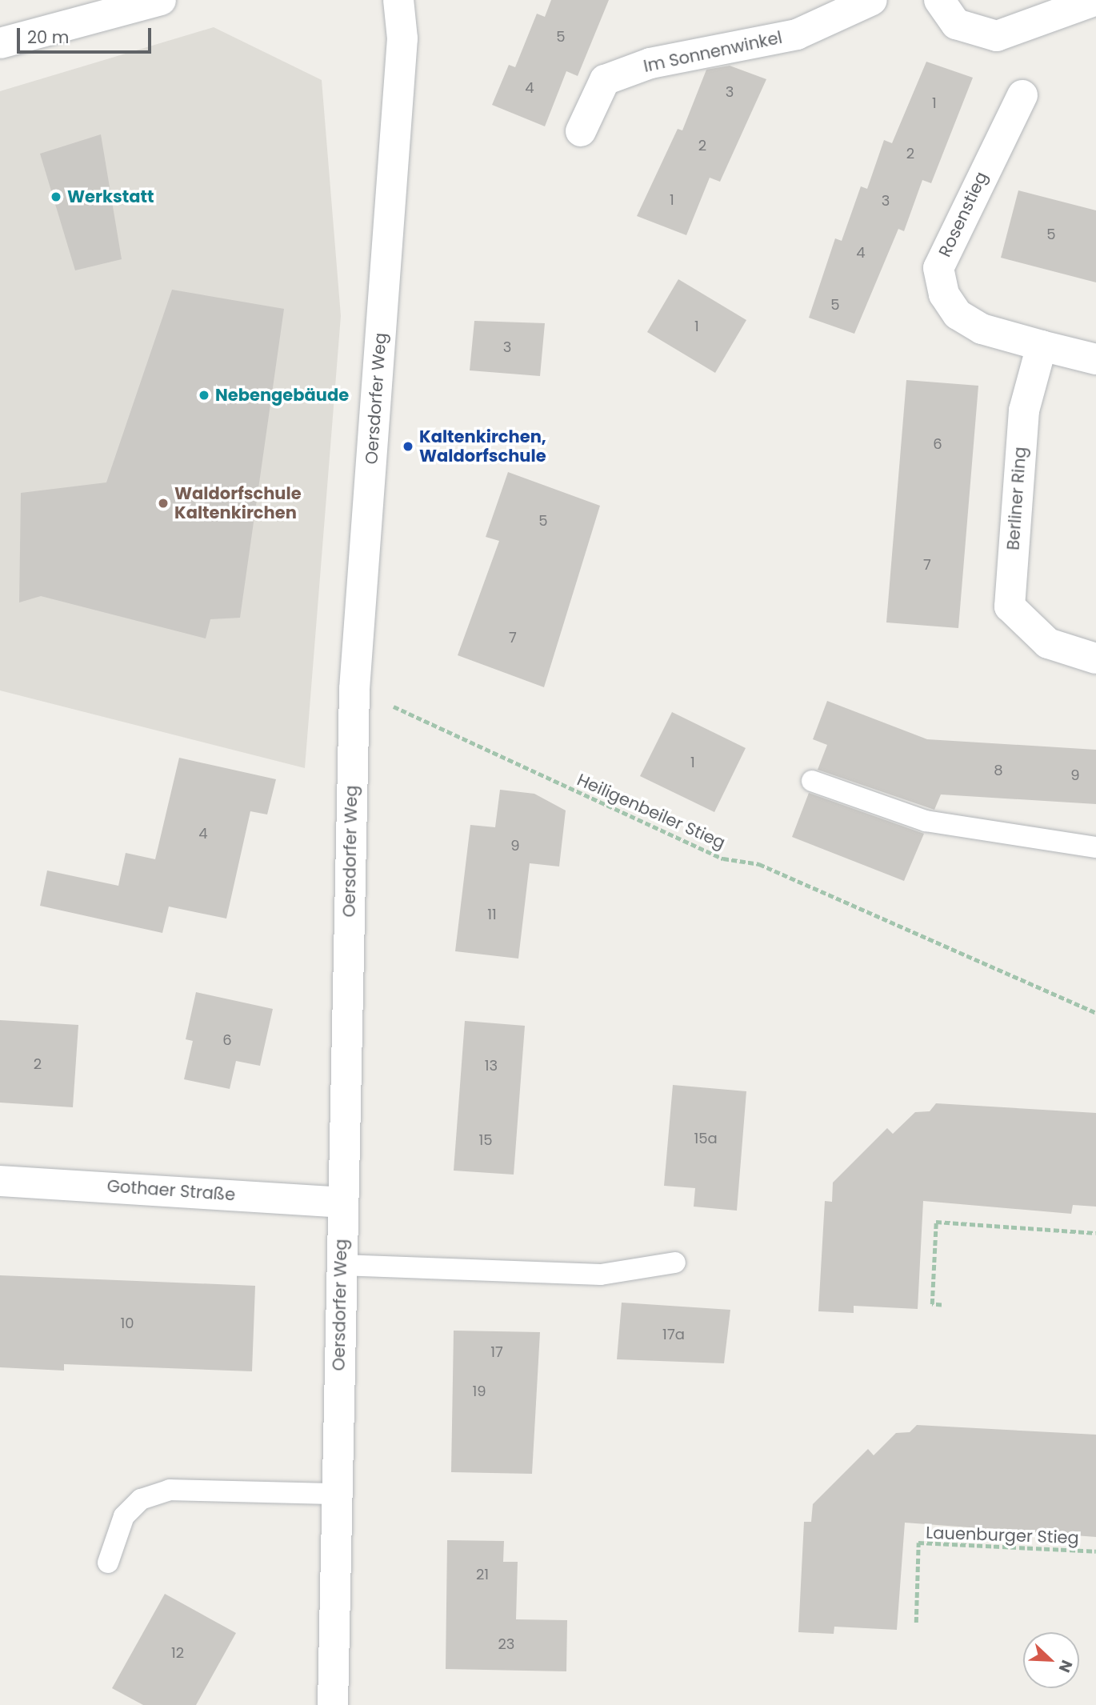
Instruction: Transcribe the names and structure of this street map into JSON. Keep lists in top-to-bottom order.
{
  "streets": {
    "street": [
      "Im Sonnenwinkel",
      "Rosenstieg",
      "Oersdorfer Weg",
      "Berliner Ring",
      "Gothaer Straße"
    ],
    "path": ["Heiligenbeiler Stieg", "Lauenburger Stieg"]
  },
  "crossings": [
    ["Rosenstieg", "Berliner Ring"],
    ["Oersdorfer Weg", "Heiligenbeiler Stieg"],
    ["Oersdorfer Weg", "Gothaer Straße"]
  ],
  "places": [
    "Werkstatt",
    "Nebengebäude",
    "Kaltenkirchen, Waldorfschule",
    "Waldorfschule Kaltenkirchen"
  ],
  "house_numbers": [
    "5",
    "4",
    "3",
    "1",
    "2",
    "2",
    "1",
    "3",
    "5",
    "4",
    "5",
    "1",
    "3",
    "6",
    "5",
    "7",
    "7",
    "1",
    "8",
    "9",
    "4",
    "9",
    "11",
    "6",
    "2",
    "13",
    "15a",
    "15",
    "10",
    "17a",
    "17",
    "19",
    "21",
    "23",
    "12"
  ],
  "scale_bar": "20 m",
  "north": "bottom right"
}
